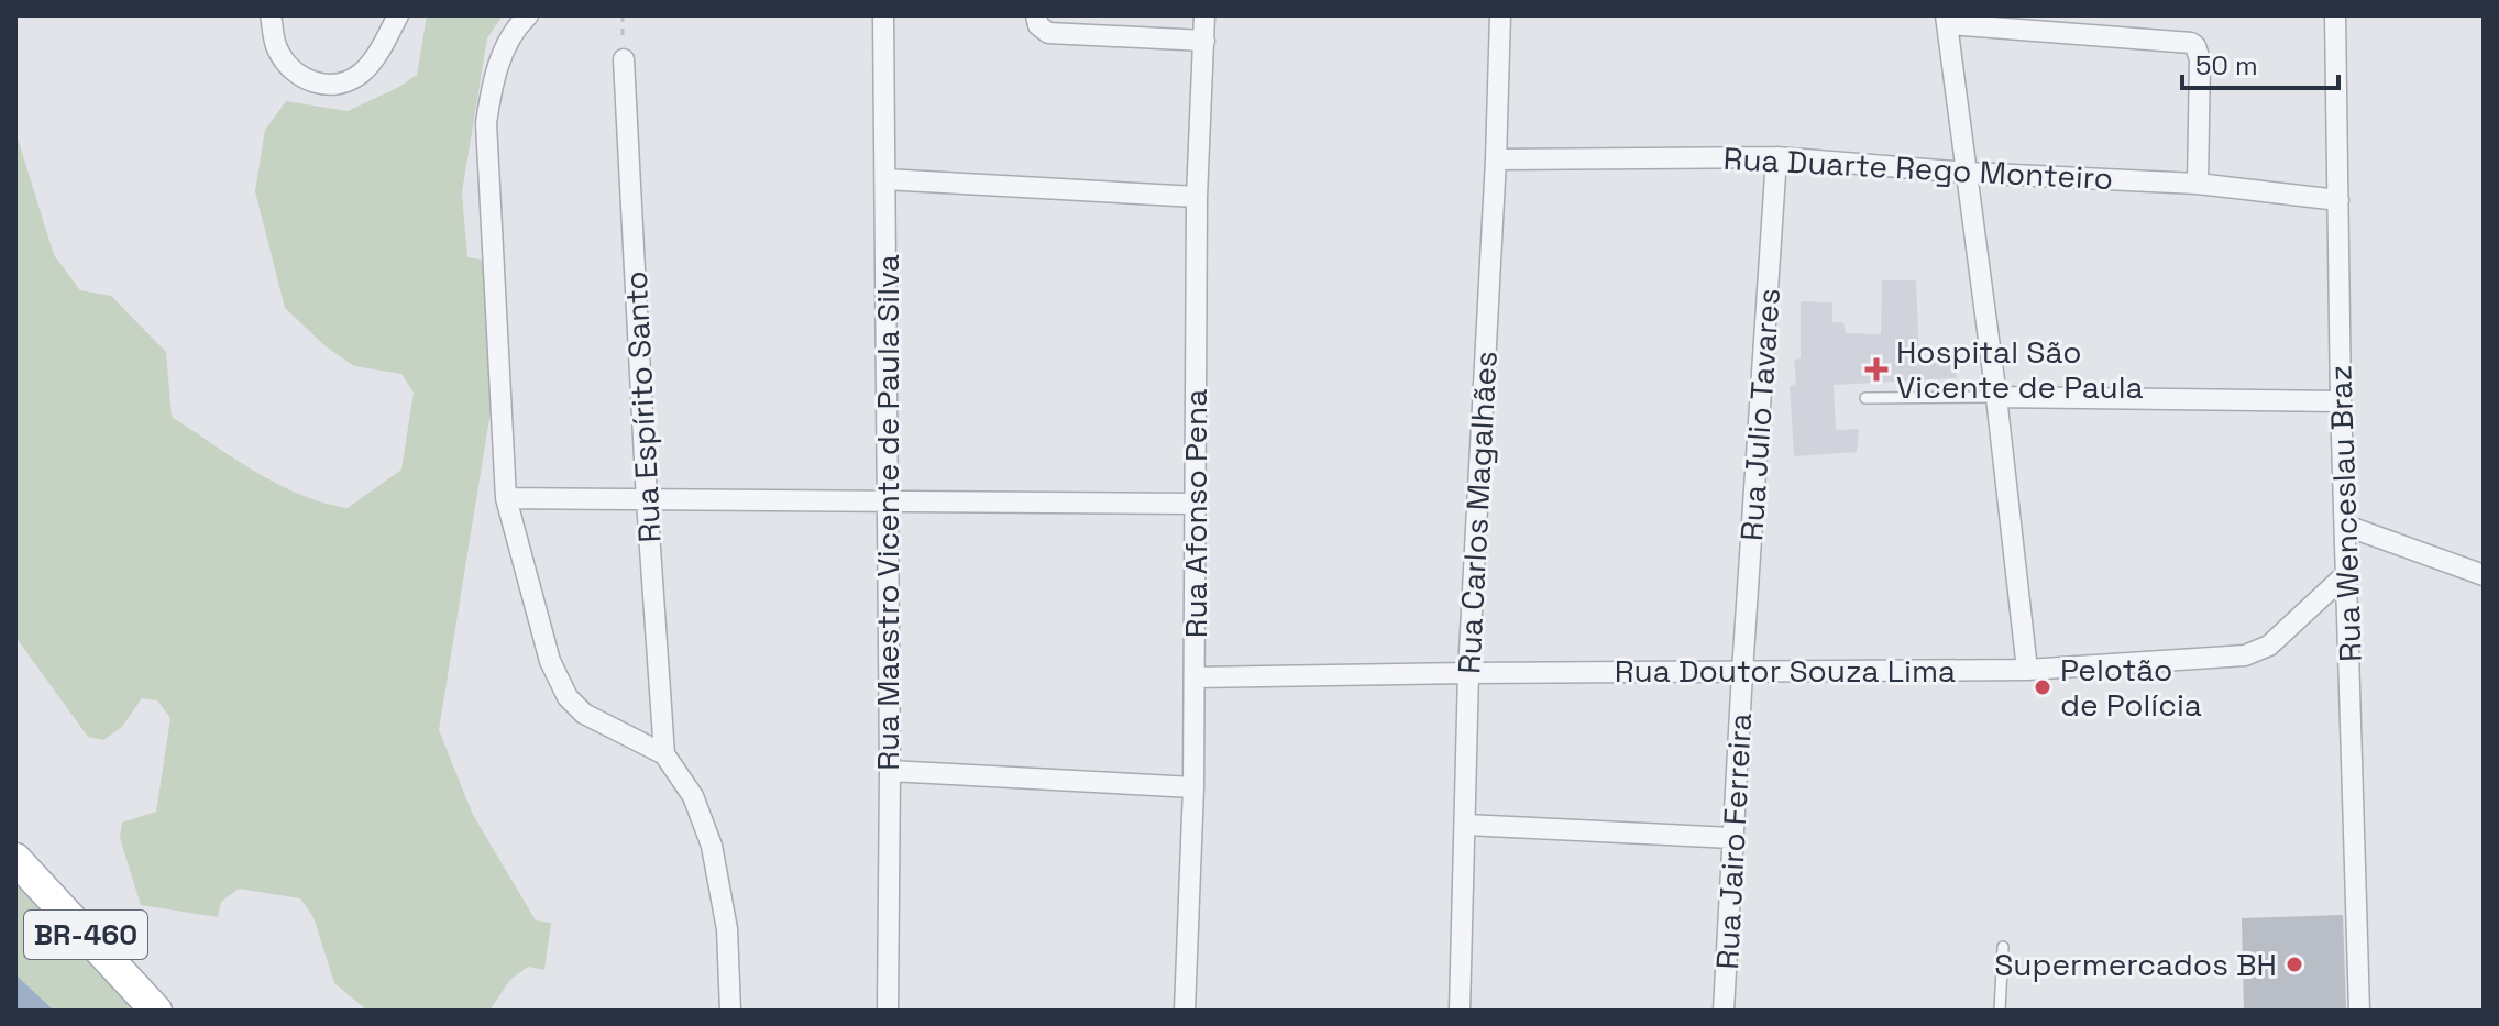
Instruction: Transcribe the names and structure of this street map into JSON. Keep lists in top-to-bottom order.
{
  "streets": {
    "main road": ["BR-460"],
    "street": [
      "Rua Duarte Rego Monteiro",
      "Rua Espírito Santo",
      "Rua Julio Tavares",
      "Rua Maestro Vicente de Paula Silva",
      "Rua Carlos Magalhães",
      "Rua Afonso Pena",
      "Rua Wenceslau Braz",
      "Rua Doutor Souza Lima",
      "Rua Jairo Ferreira"
    ]
  },
  "crossings": [
    ["Rua Duarte Rego Monteiro", "Rua Julio Tavares"],
    ["Rua Duarte Rego Monteiro", "Rua Carlos Magalhães"],
    ["Rua Duarte Rego Monteiro", "Rua Wenceslau Braz"],
    ["Rua Julio Tavares", "Rua Doutor Souza Lima"],
    ["Rua Julio Tavares", "Rua Jairo Ferreira"],
    ["Rua Carlos Magalhães", "Rua Doutor Souza Lima"],
    ["Rua Afonso Pena", "Rua Doutor Souza Lima"],
    ["Rua Wenceslau Braz", "Rua Doutor Souza Lima"],
    ["Rua Doutor Souza Lima", "Rua Jairo Ferreira"]
  ],
  "places": {
    "health": ["Hospital São Vicente de Paula"],
    "other": ["Pelotão de Polícia", "Supermercados BH"]
  },
  "scale_bar": "50 m"
}
